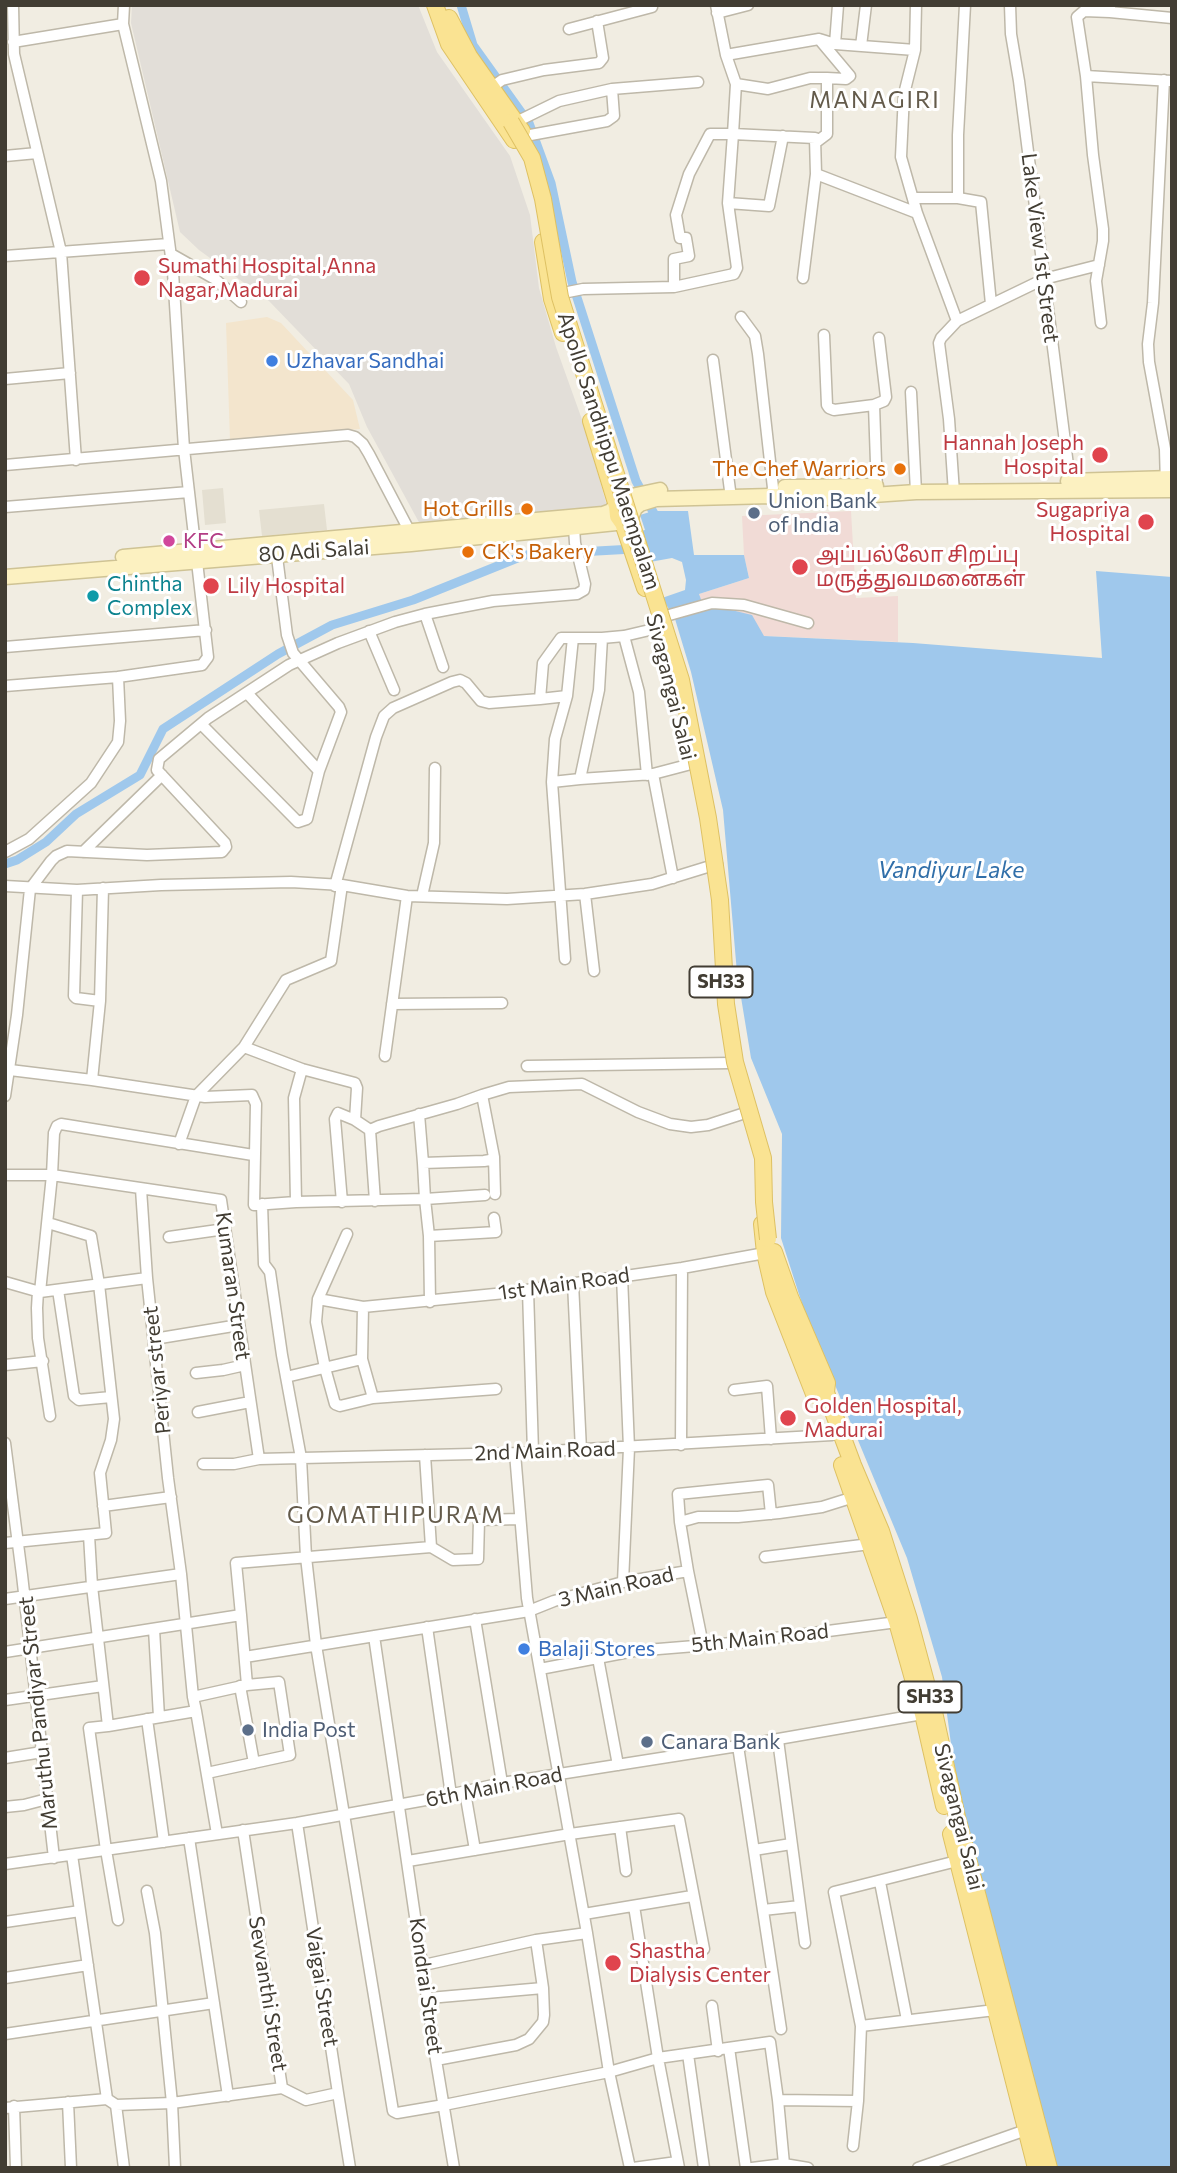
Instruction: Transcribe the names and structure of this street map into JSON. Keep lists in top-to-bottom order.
{
  "streets": {
    "main road": [
      "Apollo Sandhippu Maempalam",
      "80 Adi Salai",
      "Sivagangai Salai",
      "SH33"
    ],
    "street": [
      "Lake View 1st Street",
      "1st Main Road",
      "Kumaran Street",
      "Periyar street",
      "2nd Main Road",
      "3 Main Road",
      "5th Main Road",
      "Maruthu Pandiyar Street",
      "6th Main Road",
      "Kondrai Street",
      "Vaigai Street",
      "Sevvanthi Street"
    ]
  },
  "crossings": [
    ["Lake View 1st Street", "80 Adi Salai"],
    ["Apollo Sandhippu Maempalam", "Sivagangai Salai"],
    ["Apollo Sandhippu Maempalam", "1st Main Road"],
    ["80 Adi Salai", "Sivagangai Salai"],
    ["Sivagangai Salai", "1st Main Road"],
    ["Sivagangai Salai", "2nd Main Road"],
    ["Sivagangai Salai", "5th Main Road"],
    ["Sivagangai Salai", "6th Main Road"],
    ["Kumaran Street", "Periyar street"],
    ["Kumaran Street", "2nd Main Road"],
    ["Periyar street", "6th Main Road"],
    ["3 Main Road", "Kondrai Street"],
    ["Maruthu Pandiyar Street", "6th Main Road"],
    ["Maruthu Pandiyar Street", "Sevvanthi Street"],
    ["6th Main Road", "Kondrai Street"],
    ["6th Main Road", "Vaigai Street"],
    ["6th Main Road", "Sevvanthi Street"]
  ],
  "districts": ["MANAGIRI", "GOMATHIPURAM"],
  "water": ["Vandiyur Lake"],
  "places": [
    "Sumathi Hospital,Anna Nagar,Madurai",
    "Uzhavar Sandhai",
    "Hannah Joseph Hospital",
    "The Chef Warriors",
    "Hot Grills",
    "Union Bank of India",
    "Sugapriya Hospital",
    "KFC",
    "CK's Bakery",
    "அப்பல்லோ சிறப்பு மருத்துவமனைகள்",
    "Lily Hospital",
    "Chintha Complex",
    "Golden Hospital, Madurai",
    "Balaji Stores",
    "India Post",
    "Canara Bank",
    "Shastha Dialysis Center"
  ]
}
